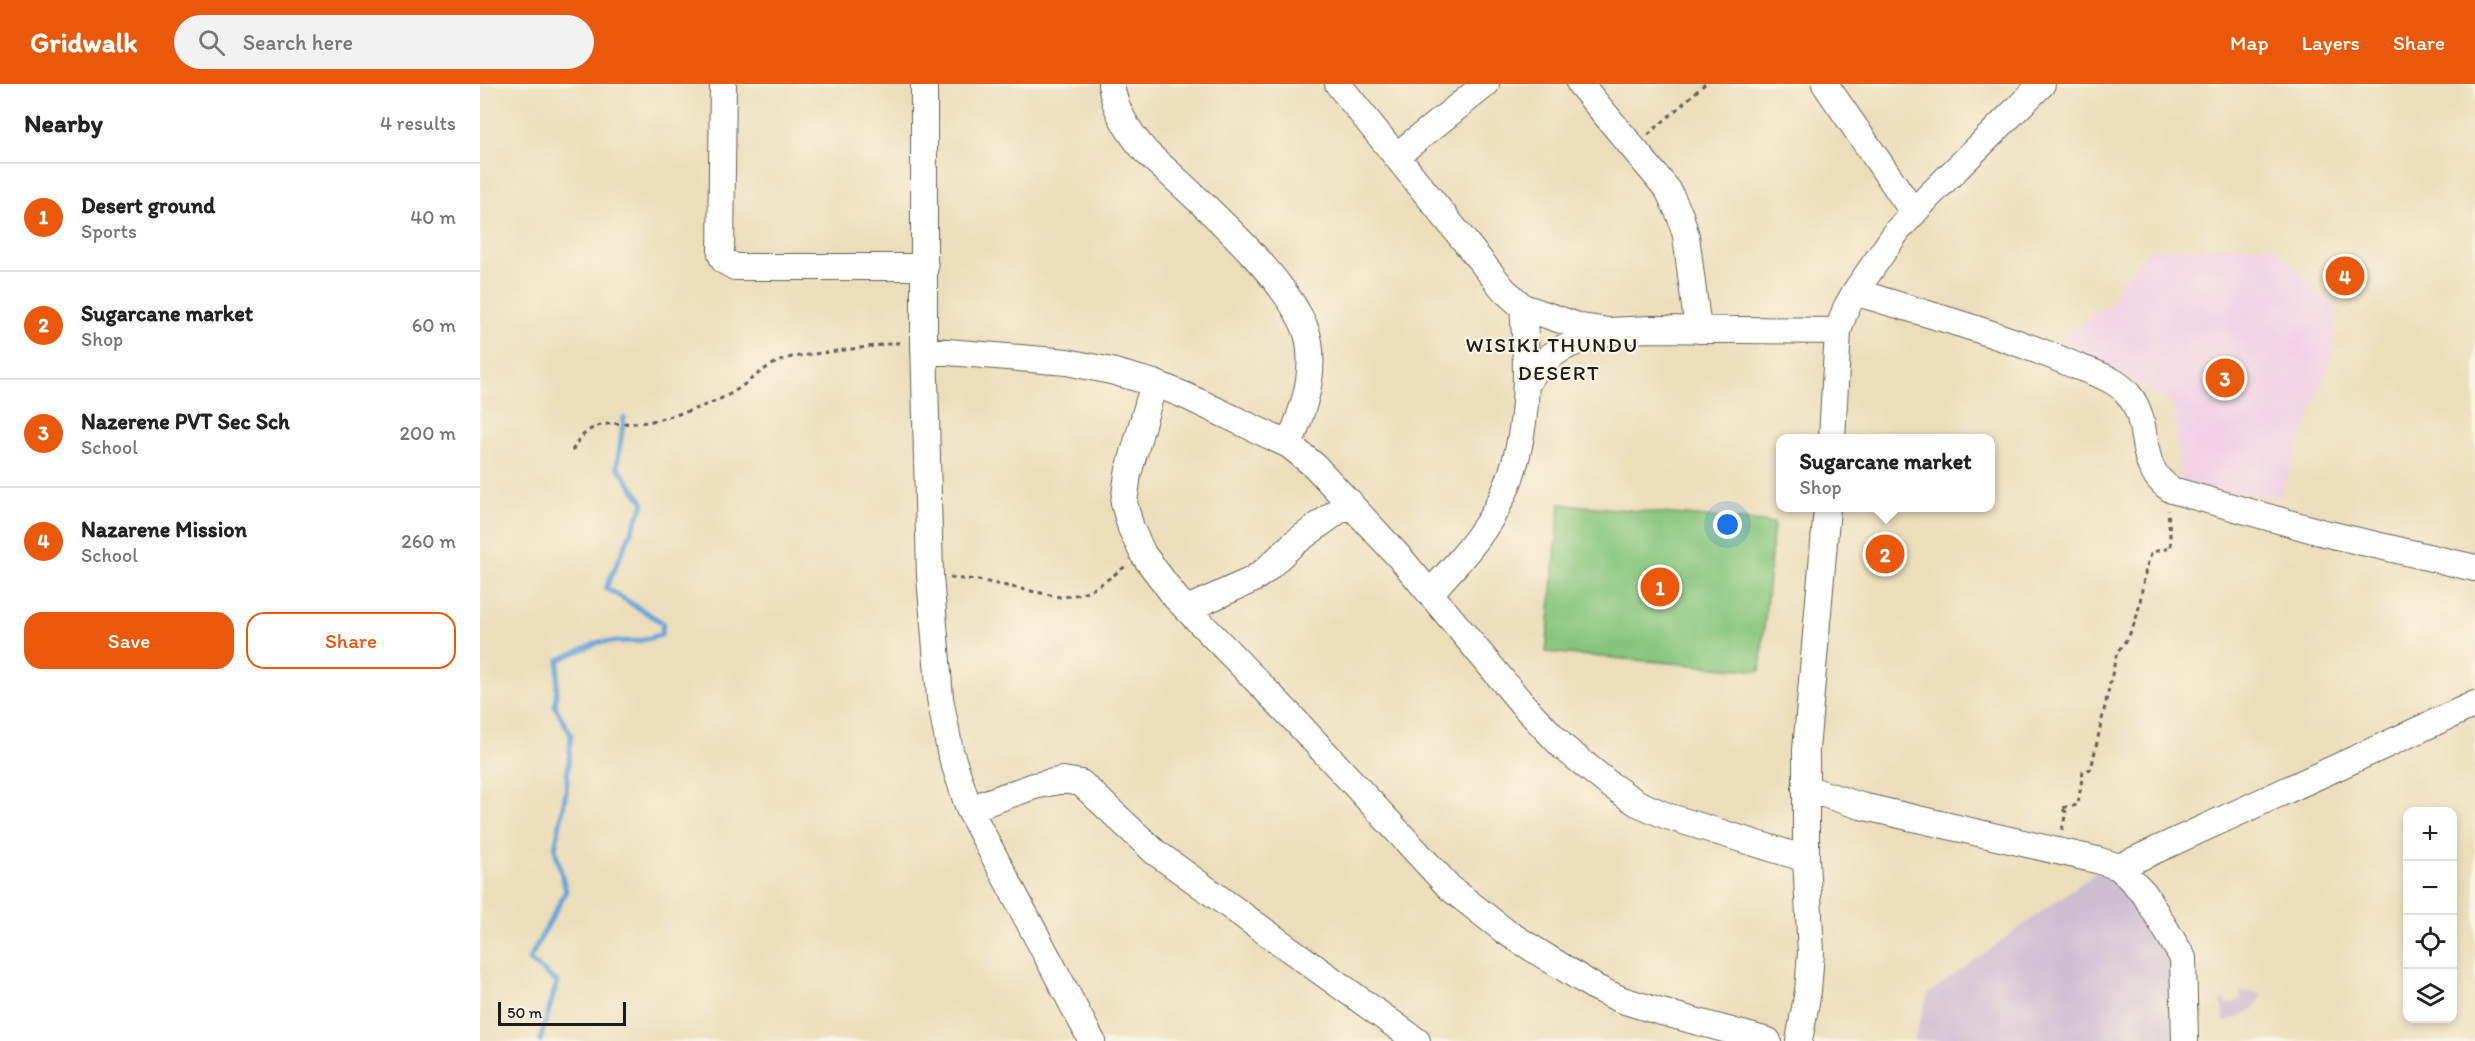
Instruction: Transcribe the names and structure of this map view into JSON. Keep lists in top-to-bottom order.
{
  "districts": ["WISIKI THUNDU", "DESERT"],
  "scale_bar": "50 m",
  "page": {
    "header": "Gridwalk",
    "search": "Search here",
    "nav": ["Map", "Layers", "Share"],
    "heading": ["Nearby", "4 results"],
    "list": [
      {
        "mark": "1",
        "name": "Desert ground",
        "note": "Sports",
        "value": "40 m"
      },
      {
        "mark": "2",
        "name": "Sugarcane market",
        "note": "Shop",
        "value": "60 m"
      },
      {
        "mark": "3",
        "name": "Nazerene PVT Sec Sch",
        "note": "School",
        "value": "200 m"
      },
      {
        "mark": "4",
        "name": "Nazarene Mission",
        "note": "School",
        "value": "260 m"
      }
    ],
    "pins": [
      "4",
      "3",
      "2",
      "1"
    ],
    "popup": ["Sugarcane market", "Shop"],
    "buttons": ["Save", "Share"],
    "map_buttons": ["+", "−"],
    "scale": "50 m"
  }
}
